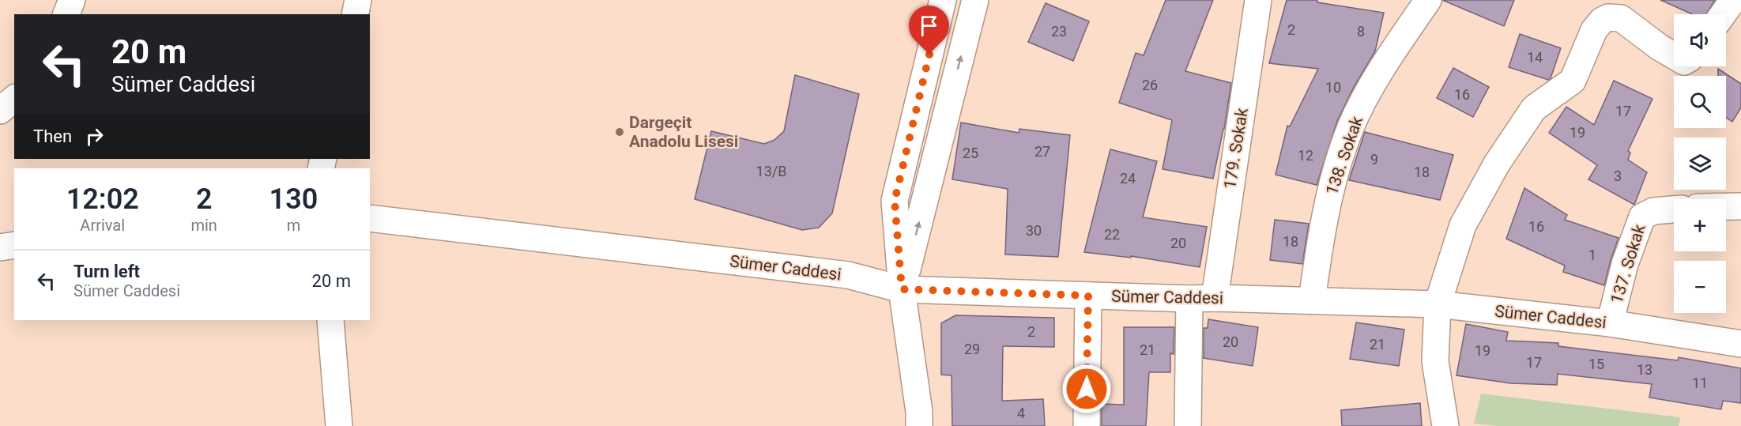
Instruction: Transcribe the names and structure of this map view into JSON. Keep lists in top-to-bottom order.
{
  "streets": {
    "street": [
      "179. Sokak",
      "138. Sokak",
      "137. Sokak",
      "Sümer Caddesi"
    ]
  },
  "crossings": [
    ["179. Sokak", "Sümer Caddesi"],
    ["138. Sokak", "Sümer Caddesi"],
    ["137. Sokak", "Sümer Caddesi"]
  ],
  "places": ["Dargeçit Anadolu Lisesi"],
  "house_numbers": [
    "2",
    "23",
    "8",
    "14",
    "26",
    "10",
    "16",
    "17",
    "19",
    "27",
    "25",
    "12",
    "9",
    "13/B",
    "18",
    "3",
    "24",
    "16",
    "30",
    "22",
    "18",
    "20",
    "1",
    "2",
    "20",
    "21",
    "29",
    "21",
    "19",
    "17",
    "15",
    "13",
    "11",
    "4"
  ],
  "page": {
    "map_buttons": ["+", "−"],
    "turn": ["20 m", "Sümer Caddesi"],
    "then": "Then",
    "eta": [
      "12:02",
      "Arrival",
      "2",
      "min",
      "130",
      "m"
    ],
    "list": [
      {
        "name": "Turn left",
        "note": "Sümer Caddesi",
        "value": "20 m"
      }
    ]
  }
}
